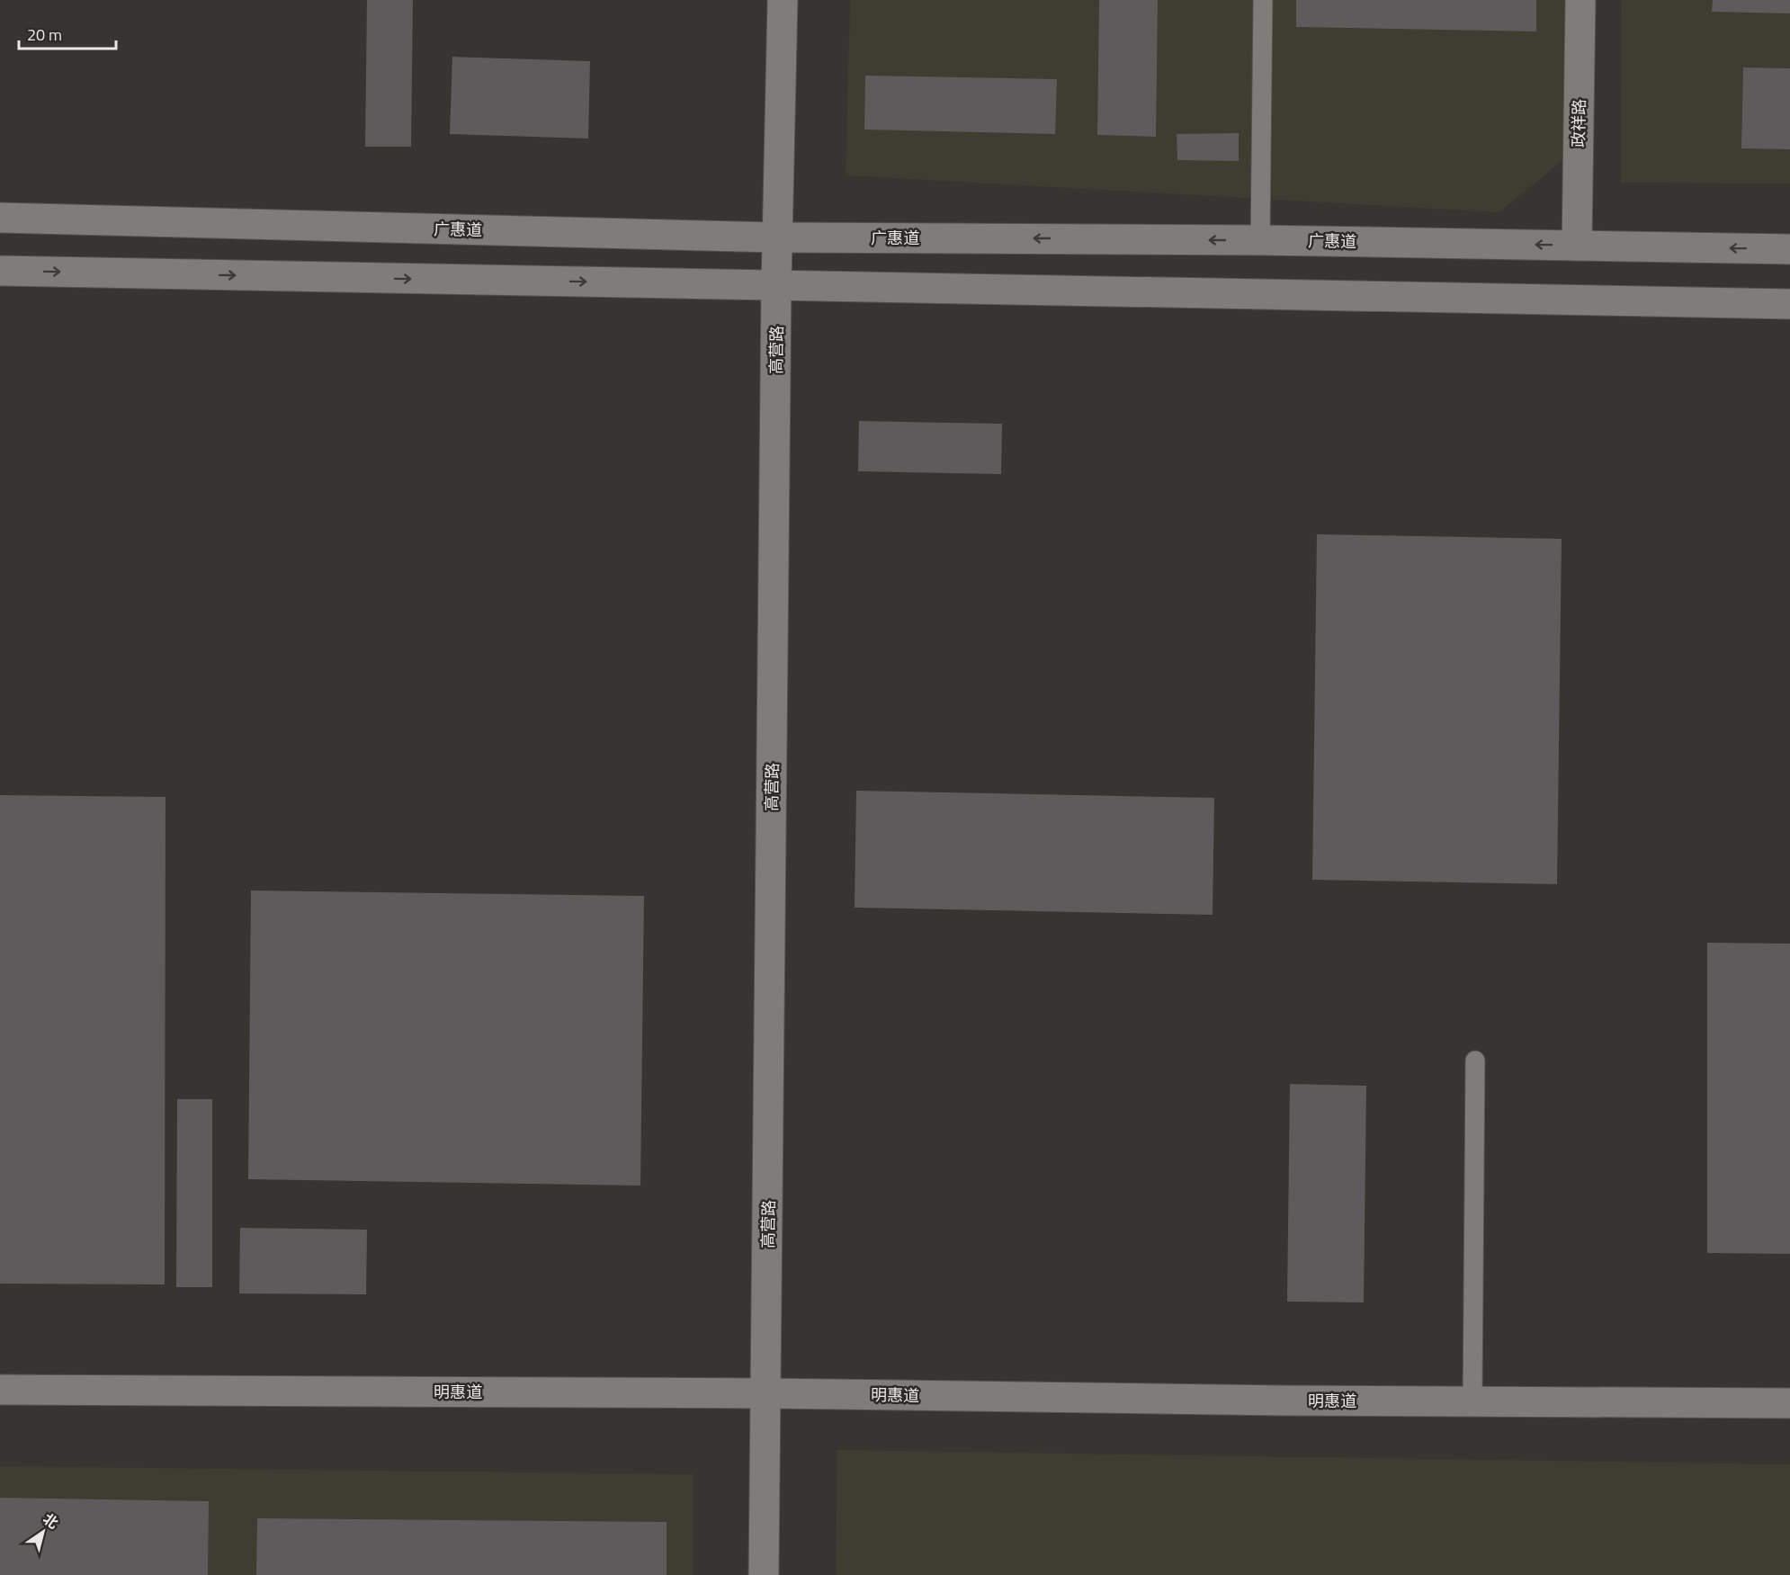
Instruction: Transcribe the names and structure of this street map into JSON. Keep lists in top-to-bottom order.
{
  "streets": {
    "street": [
      "政祥路",
      "广惠道",
      "高营路",
      "明惠道"
    ]
  },
  "crossings": [
    ["政祥路", "广惠道"],
    ["广惠道", "高营路"],
    ["高营路", "明惠道"]
  ],
  "scale_bar": "20 m",
  "north": "top right"
}
